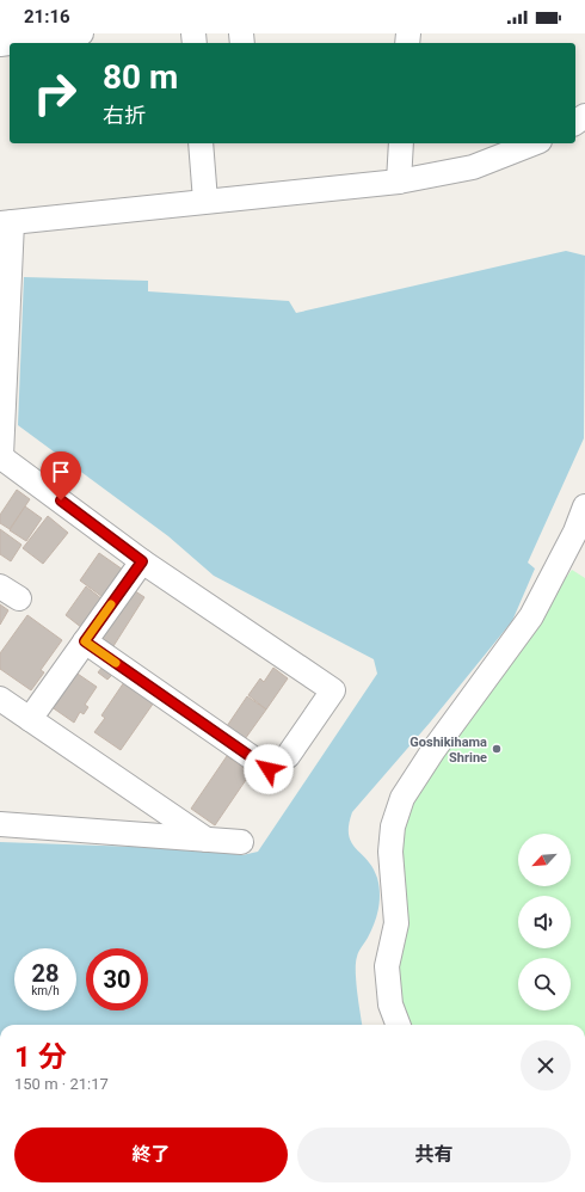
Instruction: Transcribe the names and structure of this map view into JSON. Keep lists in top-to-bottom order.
{
  "places": ["Goshikihama Shrine"],
  "north": "bottom left",
  "page": {
    "status": "21:16",
    "turn": ["80 m", "右折"],
    "speed": "28 km/h",
    "limit": "30",
    "heading": ["1 分", "150 m · 21:17"],
    "buttons": ["終了", "共有"]
  }
}
